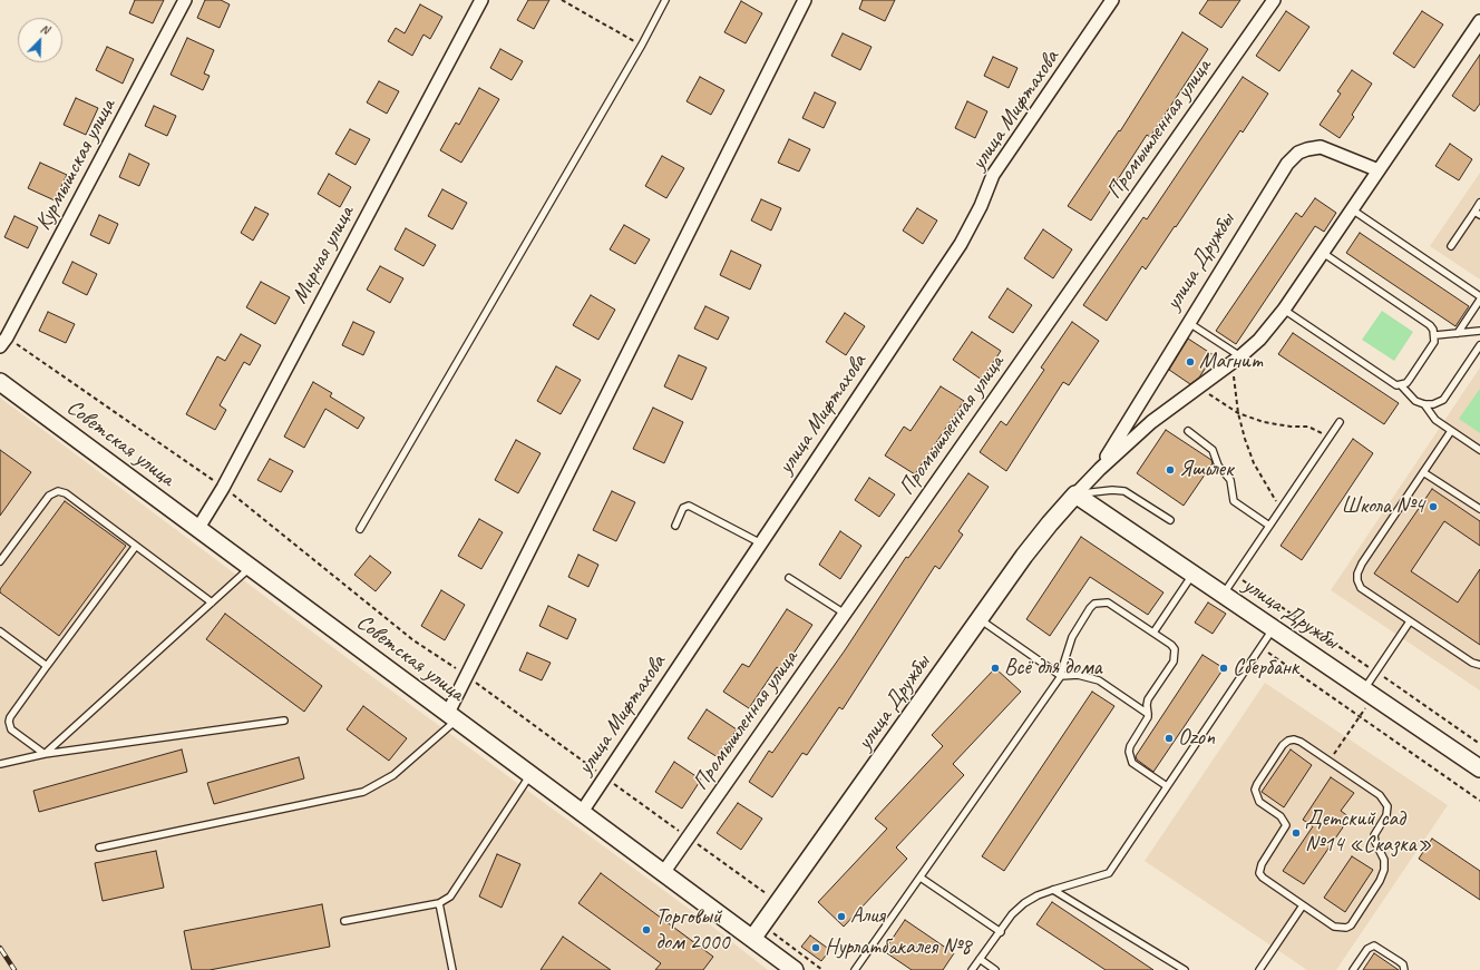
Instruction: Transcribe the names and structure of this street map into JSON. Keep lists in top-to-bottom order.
{
  "streets": {
    "street": [
      "улица Мифтахова",
      "Промышленная улица",
      "Курмышская улица",
      "Мирная улица",
      "улица Дружбы",
      "Советская улица"
    ]
  },
  "crossings": [
    ["улица Мифтахова", "Советская улица"],
    ["Промышленная улица", "Советская улица"],
    ["Мирная улица", "Советская улица"],
    ["улица Дружбы", "Советская улица"]
  ],
  "places": [
    "Магнит",
    "Яшьлек",
    "Школа №4",
    "Всё для дома",
    "Сбербанк",
    "Ozon",
    "Детский сад №14 «Сказка»",
    "Алия",
    "Торговый дом 2000",
    "Нурлатбакалея №8"
  ],
  "north": "top right"
}
